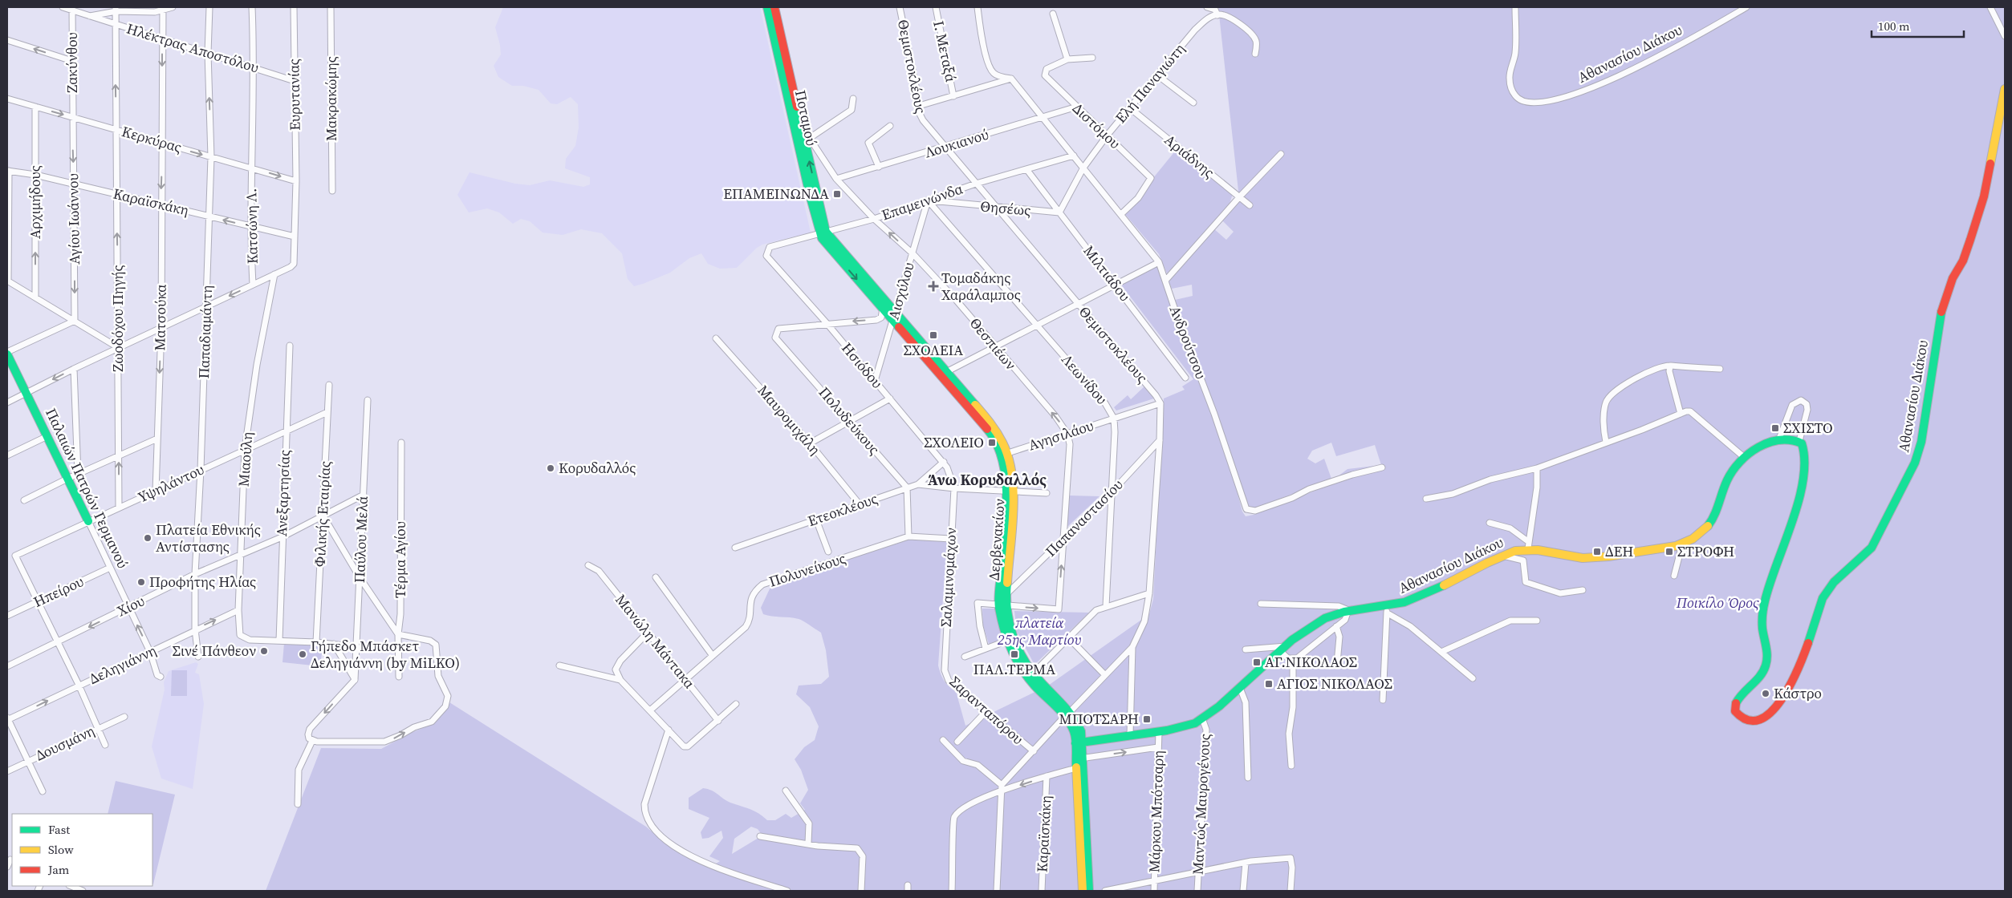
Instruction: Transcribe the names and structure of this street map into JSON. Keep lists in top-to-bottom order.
{
  "streets": {
    "street": [
      "Ηλέκτρας Αποστόλου",
      "Ι. Μεταξά",
      "Αθανασίου Διάκου",
      "Ζακύνθου",
      "Θεμιστοκλέους",
      "Ελή Παναγιώτη",
      "Ευρυτανίας",
      "Μακρακώμης",
      "Ποταμού",
      "Διστόμου",
      "Κερκύρας",
      "Λουκιανού",
      "Αριάδνης",
      "Αρχιμήδους",
      "Καραϊσκάκη",
      "Επαμεινώνδα",
      "Θησέως",
      "Αγίου Ιωάννου",
      "Κατσώνη Λ.",
      "Μιλτιάδου",
      "Αισχύλου",
      "Ματσούκα",
      "Ζωοδόχου Πηγής",
      "Παπαδιαμάντη",
      "Ανδρούτσου",
      "Θεσπιέων",
      "Ησιόδου",
      "Λεωνίδου",
      "Μαυρομιχάλη",
      "Πολυδεύκους",
      "Αγησιλάου",
      "Μιαούλη",
      "Υψηλάντου",
      "Παλαιών Πατρών Γερμανού",
      "Ανεξαρτησίας",
      "Ετεοκλέους",
      "Φιλικής Εταιρίας",
      "Παπαναστασίου",
      "Παύλου Μελά",
      "Δερβενακίων",
      "Τέρμα Αγίου",
      "Πολυνείκους",
      "Σαλαμινομάχων",
      "Ηπείρου",
      "Χίου",
      "Μανώλη Μάντακα",
      "Δεληγιάννη",
      "Σαρανταπόρου",
      "Δουσμάνη",
      "Μαντώς Μαυρογένους",
      "Μάρκου Μπότσαρη"
    ]
  },
  "crossings": [
    ["Ηλέκτρας Αποστόλου", "Ευρυτανίας"],
    ["Ηλέκτρας Αποστόλου", "Κατσώνη Λ."],
    ["Ηλέκτρας Αποστόλου", "Ματσούκα"],
    ["Ηλέκτρας Αποστόλου", "Ζωοδόχου Πηγής"],
    ["Ηλέκτρας Αποστόλου", "Παπαδιαμάντη"],
    ["Αθανασίου Διάκου", "Δερβενακίων"],
    ["Αθανασίου Διάκου", "Μαντώς Μαυρογένους"],
    ["Αθανασίου Διάκου", "Μάρκου Μπότσαρη"],
    ["Ζακύνθου", "Κερκύρας"],
    ["Ζακύνθου", "Αγίου Ιωάννου"],
    ["Θεμιστοκλέους", "Λουκιανού"],
    ["Θεμιστοκλέους", "Επαμεινώνδα"],
    ["Θεμιστοκλέους", "Θησέως"],
    ["Θεμιστοκλέους", "Αγησιλάου"],
    ["Ελή Παναγιώτη", "Διστόμου"],
    ["Ελή Παναγιώτη", "Αριάδνης"],
    ["Ελή Παναγιώτη", "Θησέως"],
    ["Ελή Παναγιώτη", "Μιλτιάδου"],
    ["Ελή Παναγιώτη", "Ανδρούτσου"],
    ["Ευρυτανίας", "Κερκύρας"],
    ["Ποταμού", "Επαμεινώνδα"],
    ["Ποταμού", "Θεσπιέων"],
    ["Ποταμού", "Δερβενακίων"],
    ["Διστόμου", "Λουκιανού"],
    ["Διστόμου", "Ανδρούτσου"],
    ["Κερκύρας", "Αρχιμήδους"],
    ["Κερκύρας", "Αγίου Ιωάννου"],
    ["Κερκύρας", "Κατσώνη Λ."],
    ["Κερκύρας", "Ματσούκα"],
    ["Κερκύρας", "Ζωοδόχου Πηγής"],
    ["Κερκύρας", "Παπαδιαμάντη"],
    ["Λουκιανού", "Ανδρούτσου"],
    ["Λουκιανού", "Θεσπιέων"],
    ["Αρχιμήδους", "Καραϊσκάκη"],
    ["Καραϊσκάκη", "Αγίου Ιωάννου"],
    ["Καραϊσκάκη", "Κατσώνη Λ."],
    ["Καραϊσκάκη", "Ματσούκα"],
    ["Καραϊσκάκη", "Ζωοδόχου Πηγής"],
    ["Καραϊσκάκη", "Παπαδιαμάντη"],
    ["Επαμεινώνδα", "Θησέως"],
    ["Επαμεινώνδα", "Μιλτιάδου"],
    ["Επαμεινώνδα", "Αισχύλου"],
    ["Επαμεινώνδα", "Ανδρούτσου"],
    ["Επαμεινώνδα", "Θεσπιέων"],
    ["Επαμεινώνδα", "Ησιόδου"],
    ["Επαμεινώνδα", "Λεωνίδου"],
    ["Επαμεινώνδα", "Δερβενακίων"],
    ["Θησέως", "Μιλτιάδου"],
    ["Θησέως", "Αισχύλου"],
    ["Θησέως", "Λεωνίδου"],
    ["Αισχύλου", "Θεσπιέων"],
    ["Αισχύλου", "Ησιόδου"],
    ["Αισχύλου", "Λεωνίδου"],
    ["Αισχύλου", "Δερβενακίων"],
    ["Ματσούκα", "Υψηλάντου"],
    ["Ζωοδόχου Πηγής", "Υψηλάντου"],
    ["Παπαδιαμάντη", "Υψηλάντου"],
    ["Παπαδιαμάντη", "Χίου"],
    ["Παπαδιαμάντη", "Δεληγιάννη"],
    ["Θεσπιέων", "Αγησιλάου"],
    ["Θεσπιέων", "Παπαναστασίου"],
    ["Θεσπιέων", "Δερβενακίων"],
    ["Ησιόδου", "Πολυδεύκους"],
    ["Ησιόδου", "Ετεοκλέους"],
    ["Ησιόδου", "Σαλαμινομάχων"],
    ["Λεωνίδου", "Αγησιλάου"],
    ["Λεωνίδου", "Παπαναστασίου"],
    ["Μαυρομιχάλη", "Ετεοκλέους"],
    ["Πολυδεύκους", "Ετεοκλέους"],
    ["Αγησιλάου", "Δερβενακίων"],
    ["Μιαούλη", "Υψηλάντου"],
    ["Μιαούλη", "Ανεξαρτησίας"],
    ["Μιαούλη", "Χίου"],
    ["Μιαούλη", "Δεληγιάννη"],
    ["Υψηλάντου", "Παλαιών Πατρών Γερμανού"],
    ["Υψηλάντου", "Ανεξαρτησίας"],
    ["Υψηλάντου", "Φιλικής Εταιρίας"],
    ["Υψηλάντου", "Ηπείρου"],
    ["Παλαιών Πατρών Γερμανού", "Ηπείρου"],
    ["Παλαιών Πατρών Γερμανού", "Χίου"],
    ["Παλαιών Πατρών Γερμανού", "Δεληγιάννη"],
    ["Ανεξαρτησίας", "Χίου"],
    ["Φιλικής Εταιρίας", "Χίου"],
    ["Παπαναστασίου", "Δερβενακίων"],
    ["Παύλου Μελά", "Χίου"],
    ["Πολυνείκους", "Σαλαμινομάχων"],
    ["Πολυνείκους", "Μανώλη Μάντακα"],
    ["Σαλαμινομάχων", "Σαρανταπόρου"]
  ],
  "one_way": [
    "Κερκύρας",
    "Αγίου Ιωάννου",
    "Ματσούκα",
    "Ζωοδόχου Πηγής",
    "Δεληγιάννη"
  ],
  "districts": ["Άνω Κορυδαλλός"],
  "parks": ["Ποικίλο Όρος", "πλατεία 25ης Μαρτίου"],
  "places": {
    "transit": [
      "ΕΠΑΜΕΙΝΩΝΔΑ",
      "ΣΧΟΛΕΙΑ",
      "ΣΧΙΣΤΟ",
      "ΣΧΟΛΕΙΟ",
      "ΔΕΗ",
      "ΣΤΡΟΦΗ",
      "ΠΑΛ.ΤΕΡΜΑ",
      "ΑΓ.ΝΙΚΟΛΑΟΣ",
      "ΑΓΙΟΣ ΝΙΚΟΛΑΟΣ",
      "ΜΠΟΤΣΑΡΗ"
    ],
    "health": ["Τομαδάκης Χαράλαμπος"],
    "other": [
      "Κορυδαλλός",
      "Πλατεία Εθνικής Αντίστασης",
      "Προφήτης Ηλίας",
      "Σινέ Πάνθεον",
      "Γήπεδο Μπάσκετ Δεληγιάννη (by MiLKO)",
      "Κάστρο"
    ]
  },
  "legend": ["Fast", "Slow", "Jam"],
  "scale_bar": "100 m"
}
